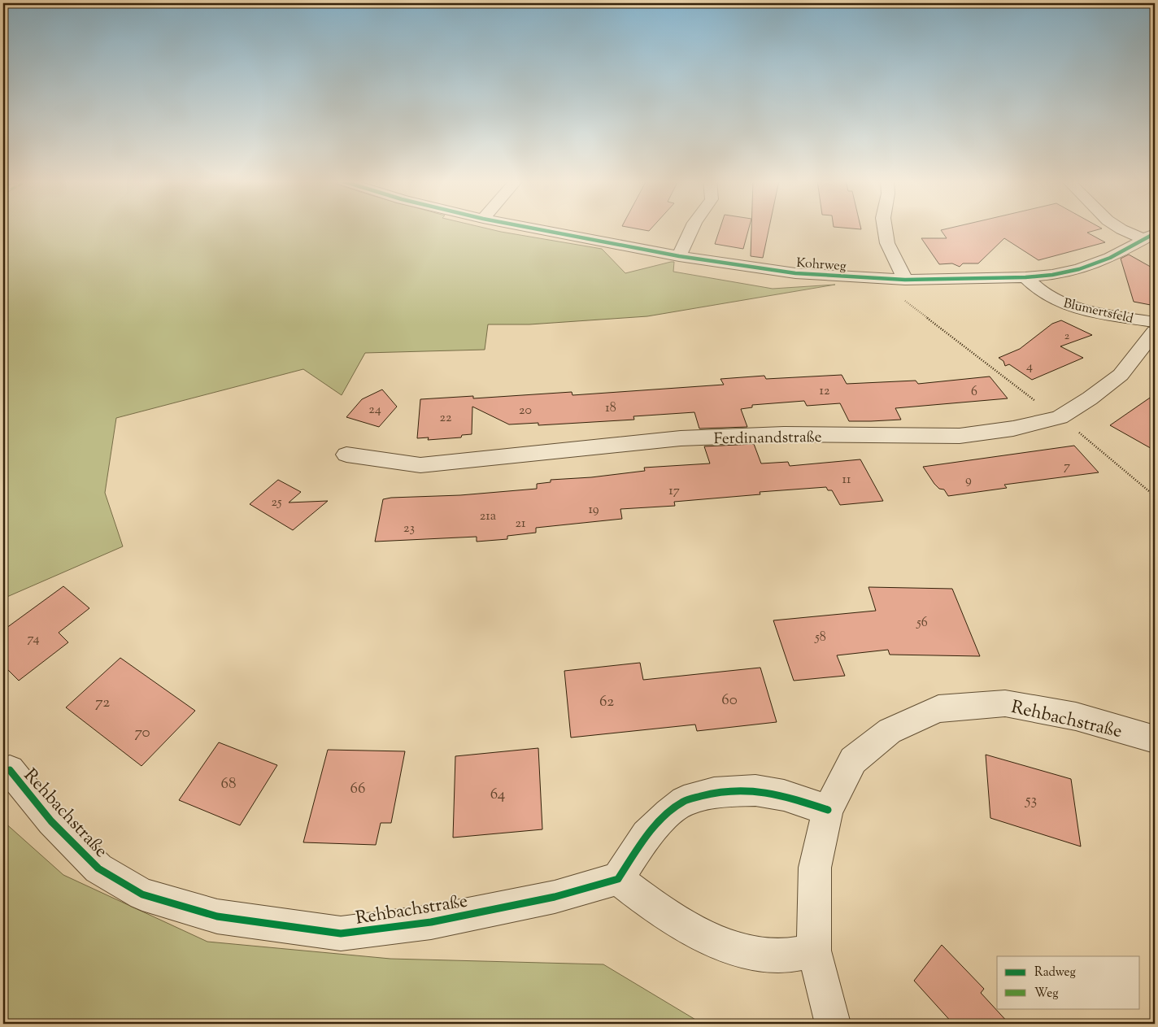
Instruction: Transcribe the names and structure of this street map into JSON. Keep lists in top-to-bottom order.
{
  "streets": {
    "street": [
      "Kohrweg",
      "Blumertsfeld",
      "Ferdinandstraße",
      "Rehbachstraße"
    ]
  },
  "crossings": [
    ["Kohrweg", "Blumertsfeld"],
    ["Blumertsfeld", "Ferdinandstraße"]
  ],
  "house_numbers": [
    "2",
    "4",
    "12",
    "6",
    "18",
    "24",
    "20",
    "22",
    "7",
    "11",
    "9",
    "17",
    "25",
    "19",
    "21a",
    "21",
    "23",
    "56",
    "58",
    "74",
    "60",
    "62",
    "72",
    "70",
    "68",
    "66",
    "64",
    "53"
  ],
  "legend": ["Radweg", "Weg"]
}
